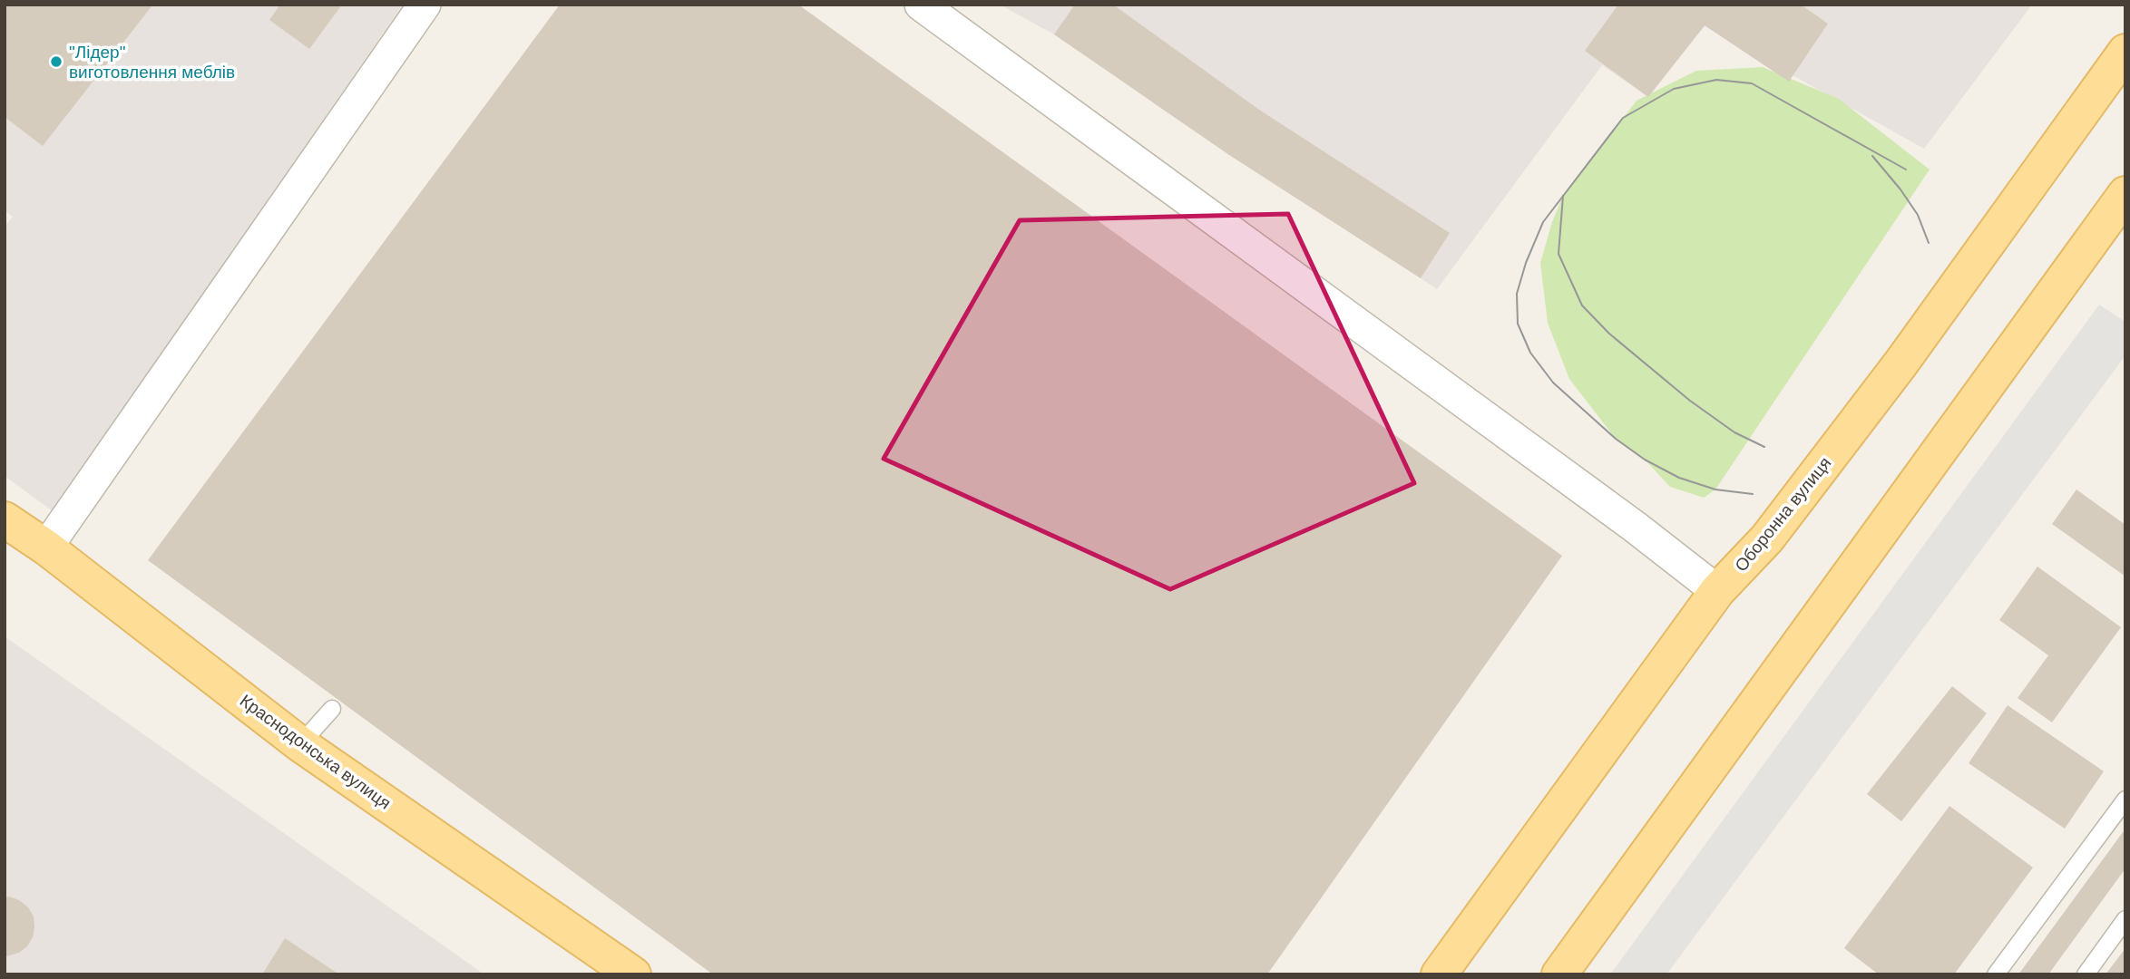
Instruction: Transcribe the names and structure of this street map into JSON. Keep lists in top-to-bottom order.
{
  "streets": {
    "main road": ["Оборонна вулиця", "Краснодонська вулиця"]
  },
  "places": ["\"Лідер\" виготовлення меблів"]
}
